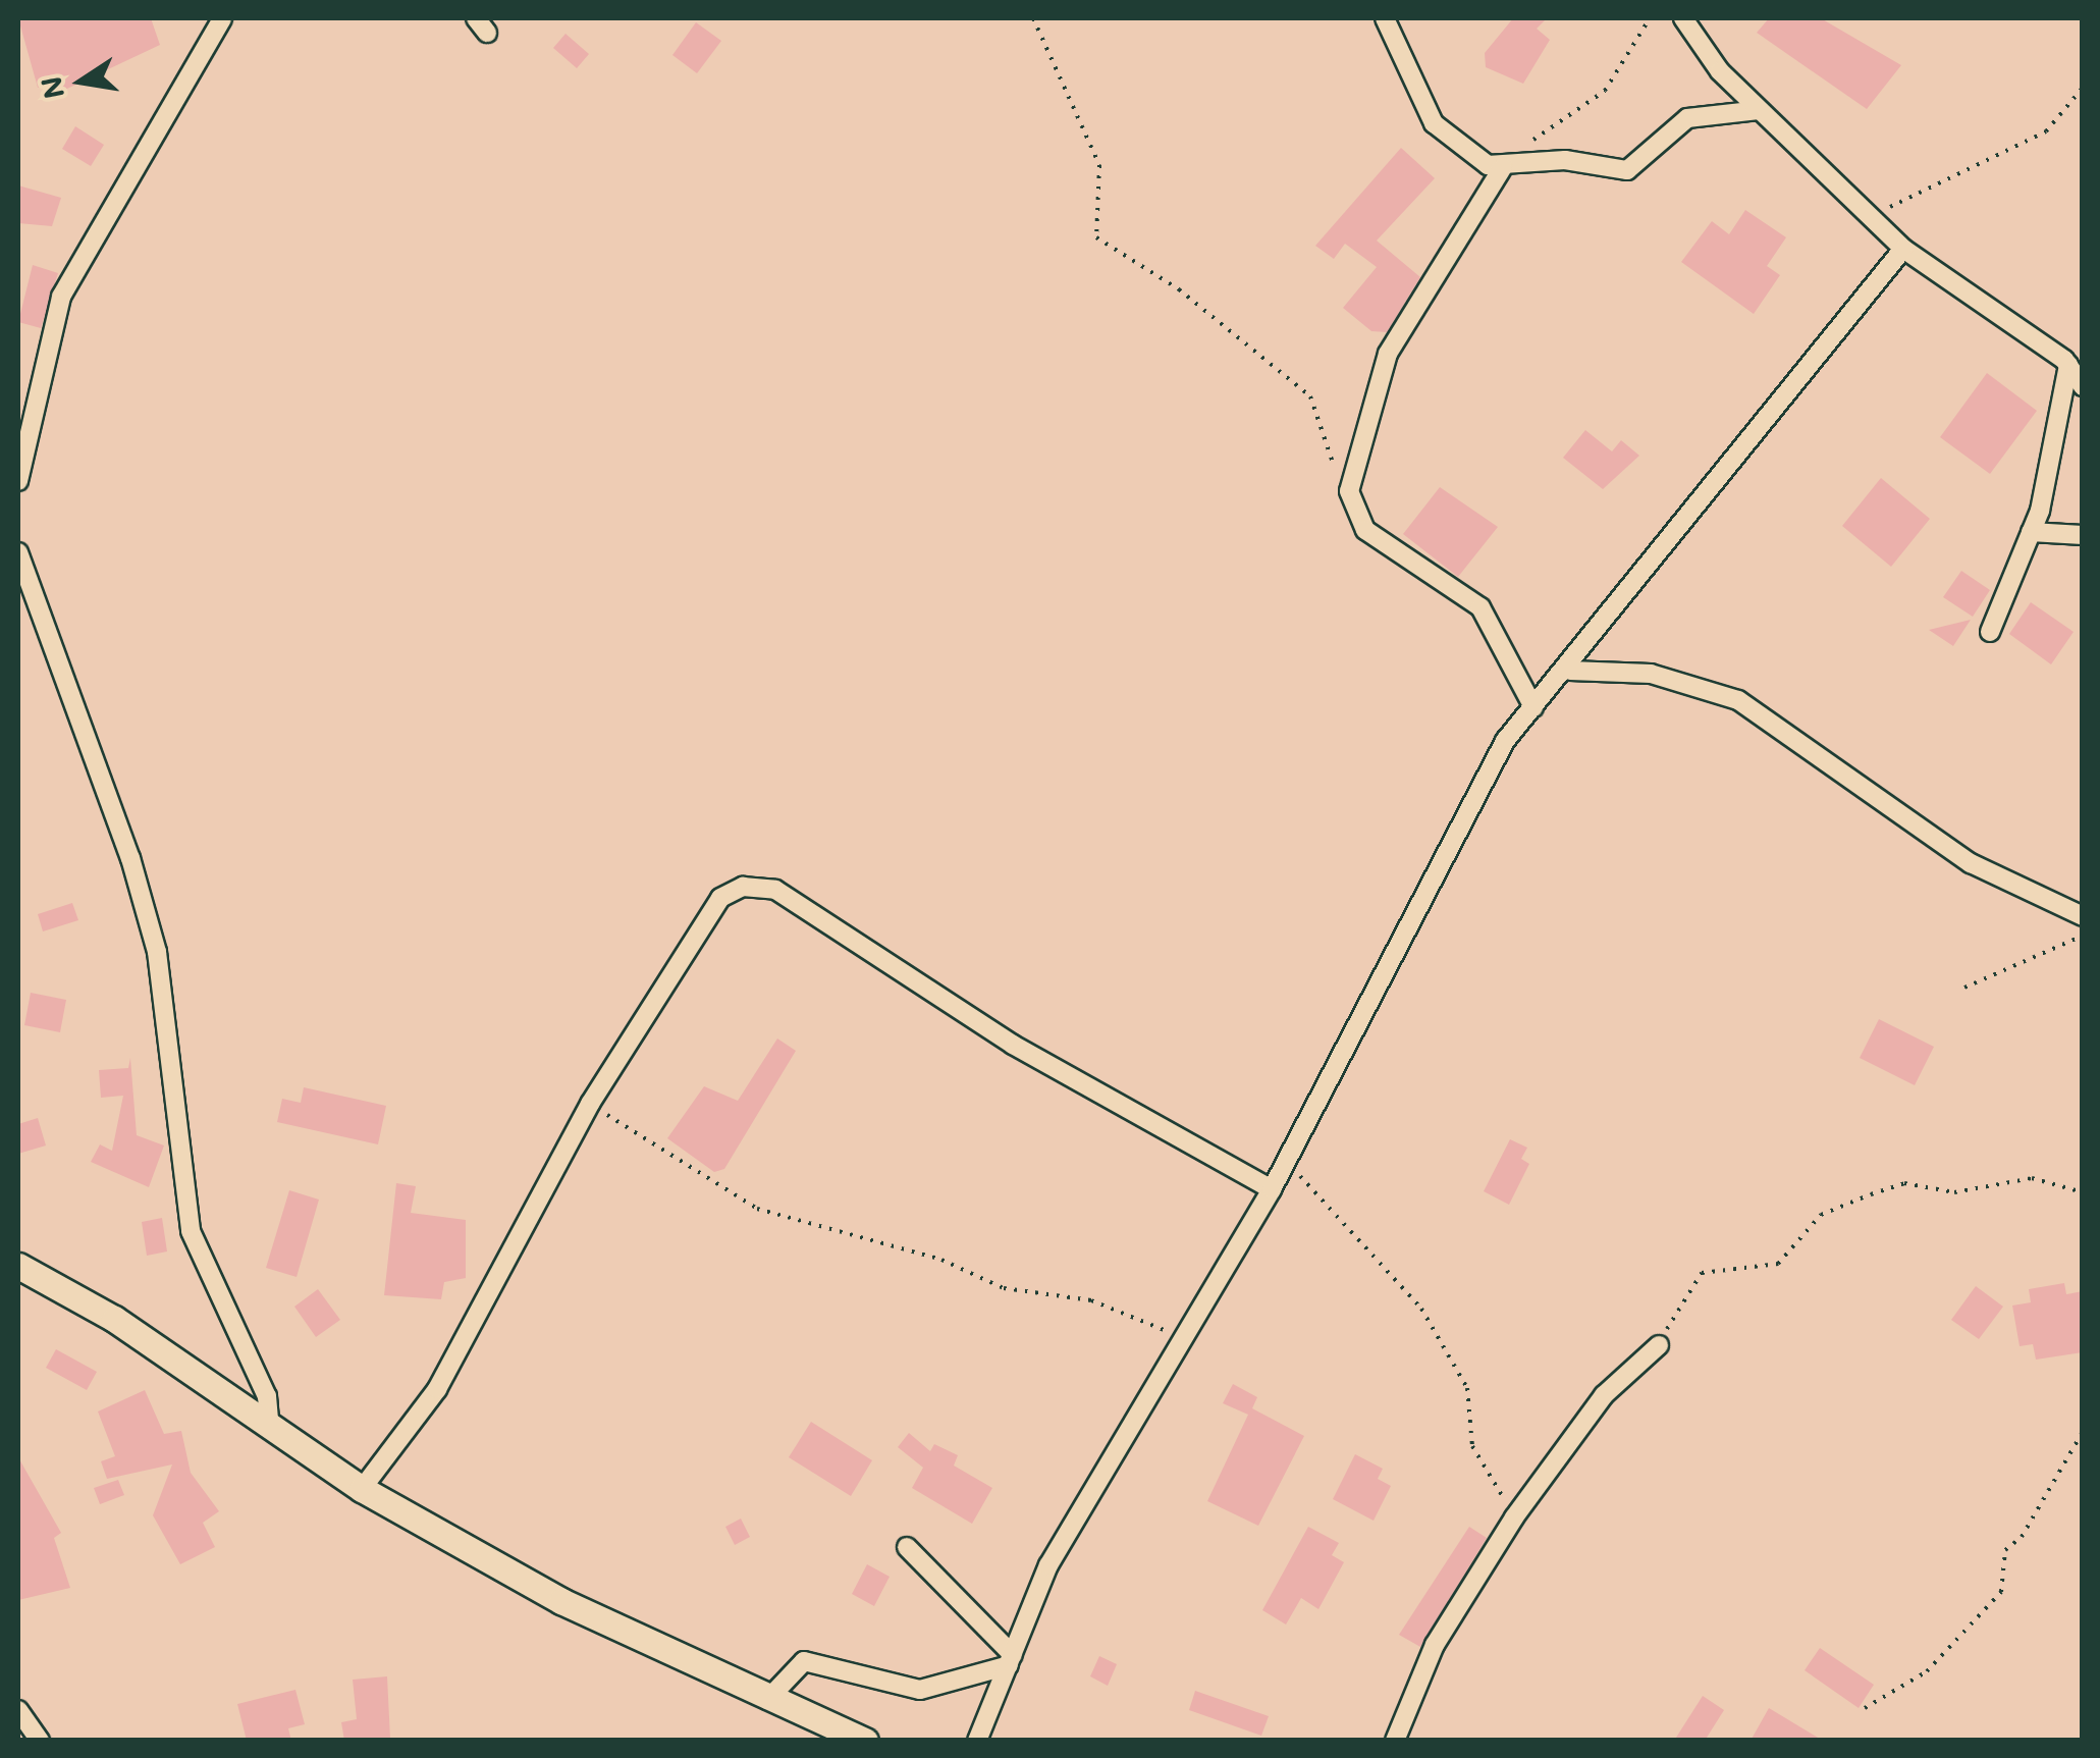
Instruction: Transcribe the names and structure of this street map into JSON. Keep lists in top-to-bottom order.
{
  "north": "left"
}
